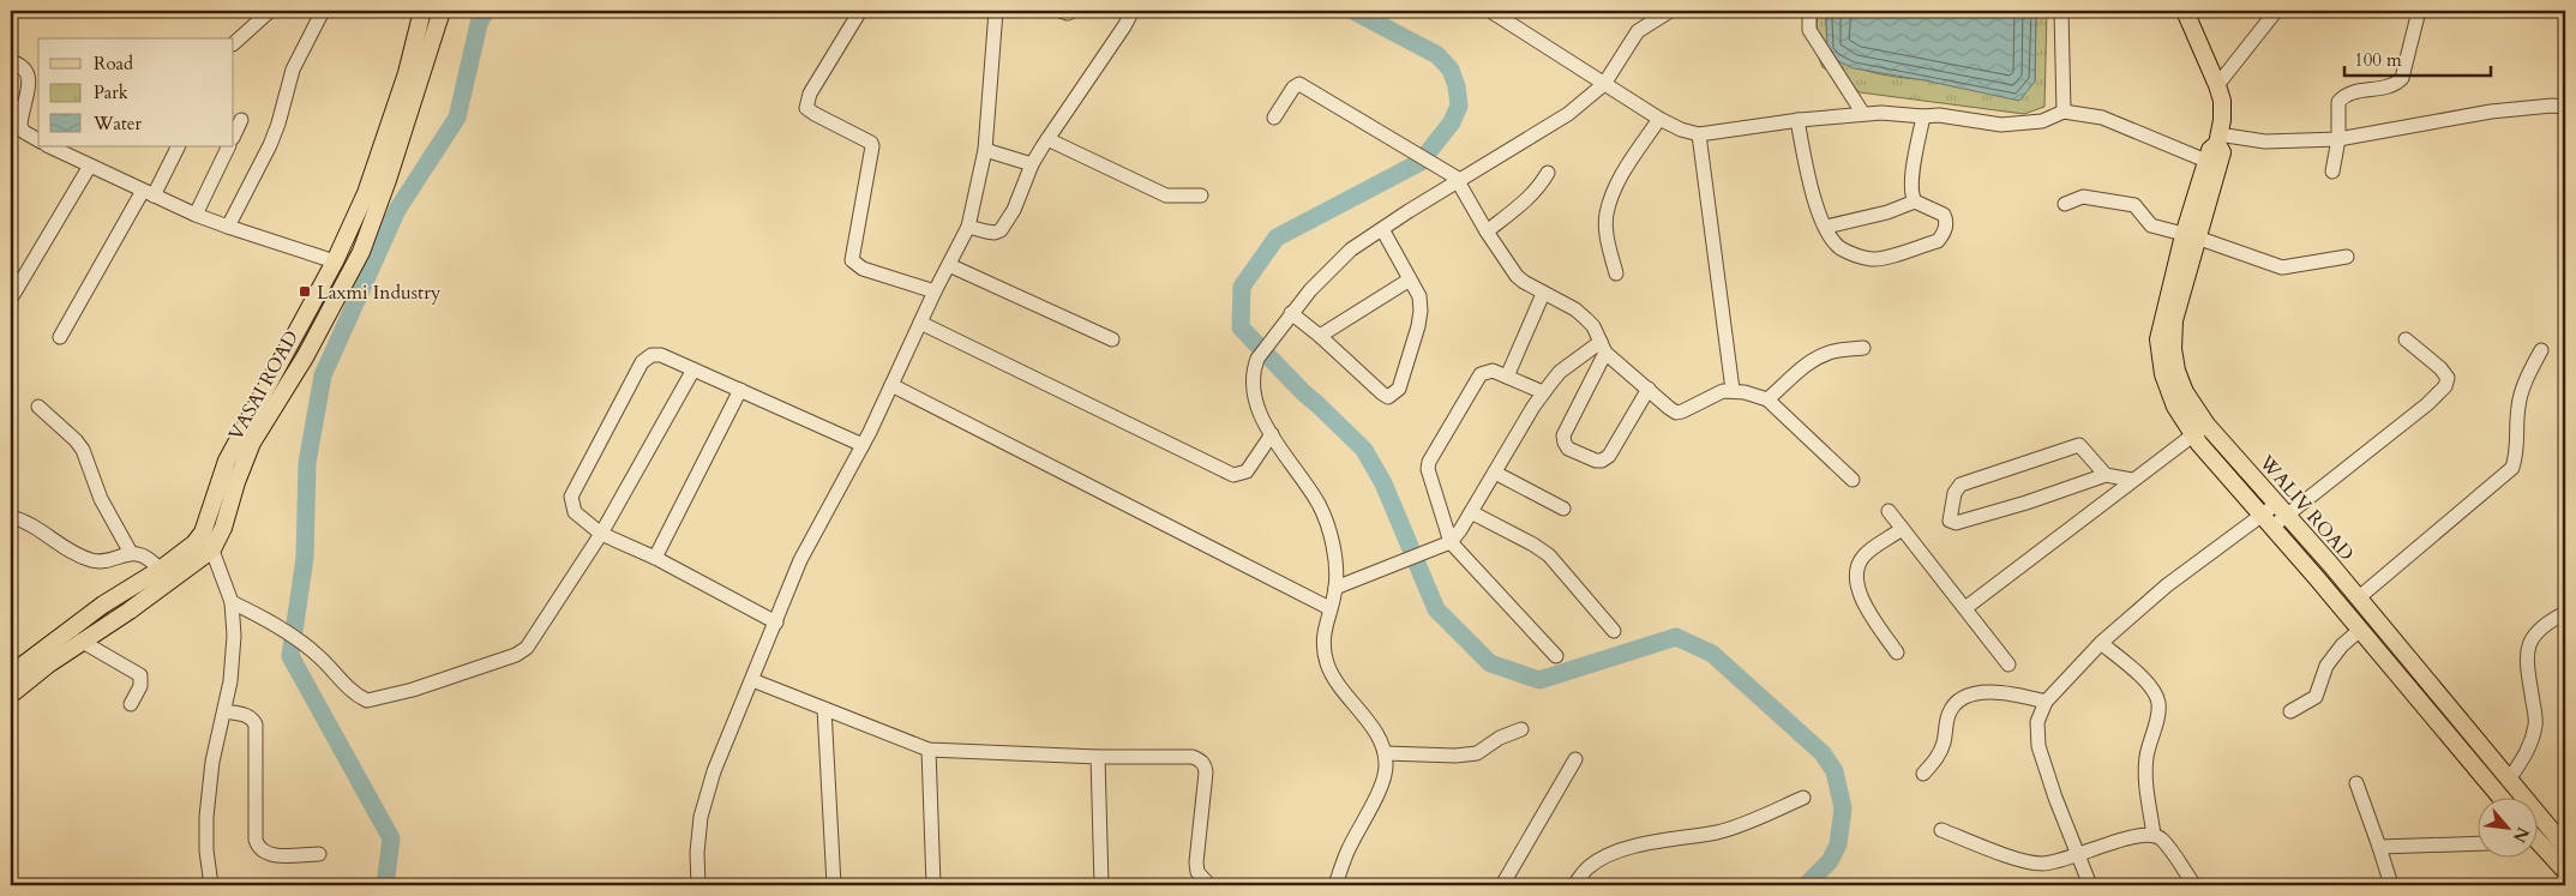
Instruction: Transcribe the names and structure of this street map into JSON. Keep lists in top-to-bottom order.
{
  "streets": {
    "main road": ["VASAI ROAD", "WALIV ROAD"]
  },
  "places": {
    "transit": ["Laxmi Industry"]
  },
  "legend": ["Road", "Park", "Water"],
  "scale_bar": "100 m",
  "north": "bottom right"
}
